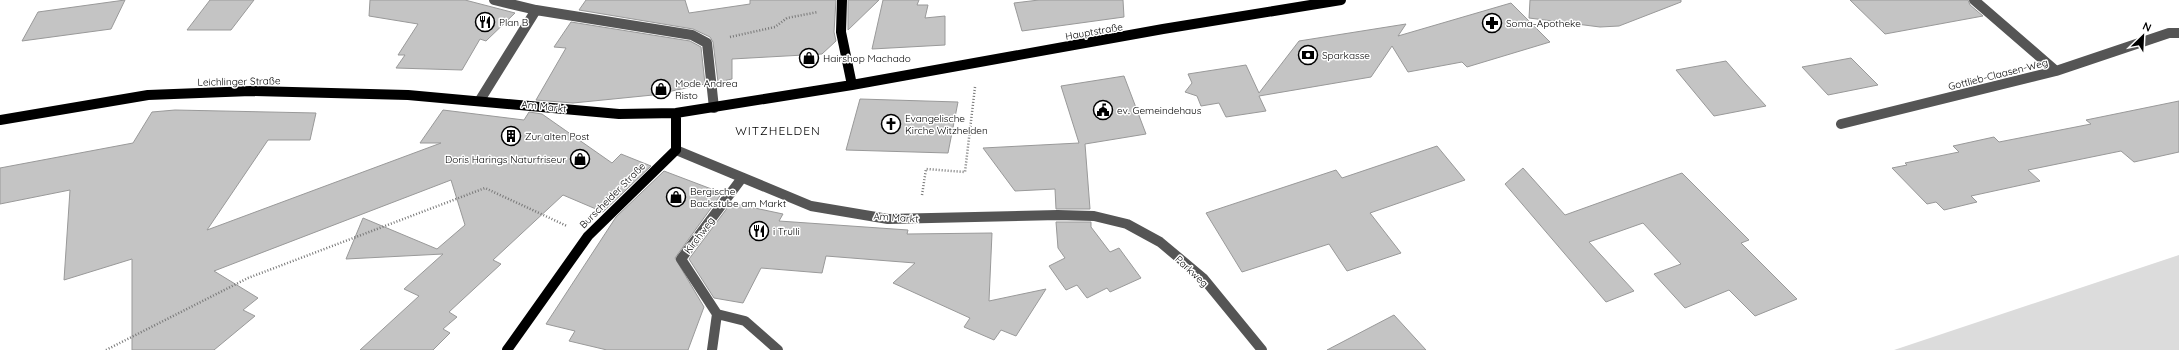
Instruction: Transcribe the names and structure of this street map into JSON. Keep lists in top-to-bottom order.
{
  "streets": {
    "main road": [
      "Hauptstraße",
      "Leichlinger Straße",
      "Am Markt",
      "Burscheider Straße"
    ],
    "street": ["Gottlieb-Claasen-Weg", "Kirchweg", "Parkweg"]
  },
  "crossings": [
    ["Hauptstraße", "Am Markt"],
    ["Leichlinger Straße", "Am Markt"],
    ["Am Markt", "Burscheider Straße"],
    ["Am Markt", "Kirchweg"],
    ["Am Markt", "Parkweg"]
  ],
  "districts": ["WITZHELDEN"],
  "places": {
    "restaurant": ["Plan B", "i Trulli"],
    "pharmacy": ["Soma-Apotheke"],
    "bank": ["Sparkasse"],
    "shop": [
      "Hairshop Machado",
      "Mode Andrea Risto",
      "Doris Harings Naturfriseur",
      "Bergische Backstube am Markt"
    ],
    "public building": ["ev. Gemeindehaus"],
    "church": ["Evangelische Kirche Witzhelden"],
    "building": ["Zur alten Post"]
  },
  "north": "top right"
}
